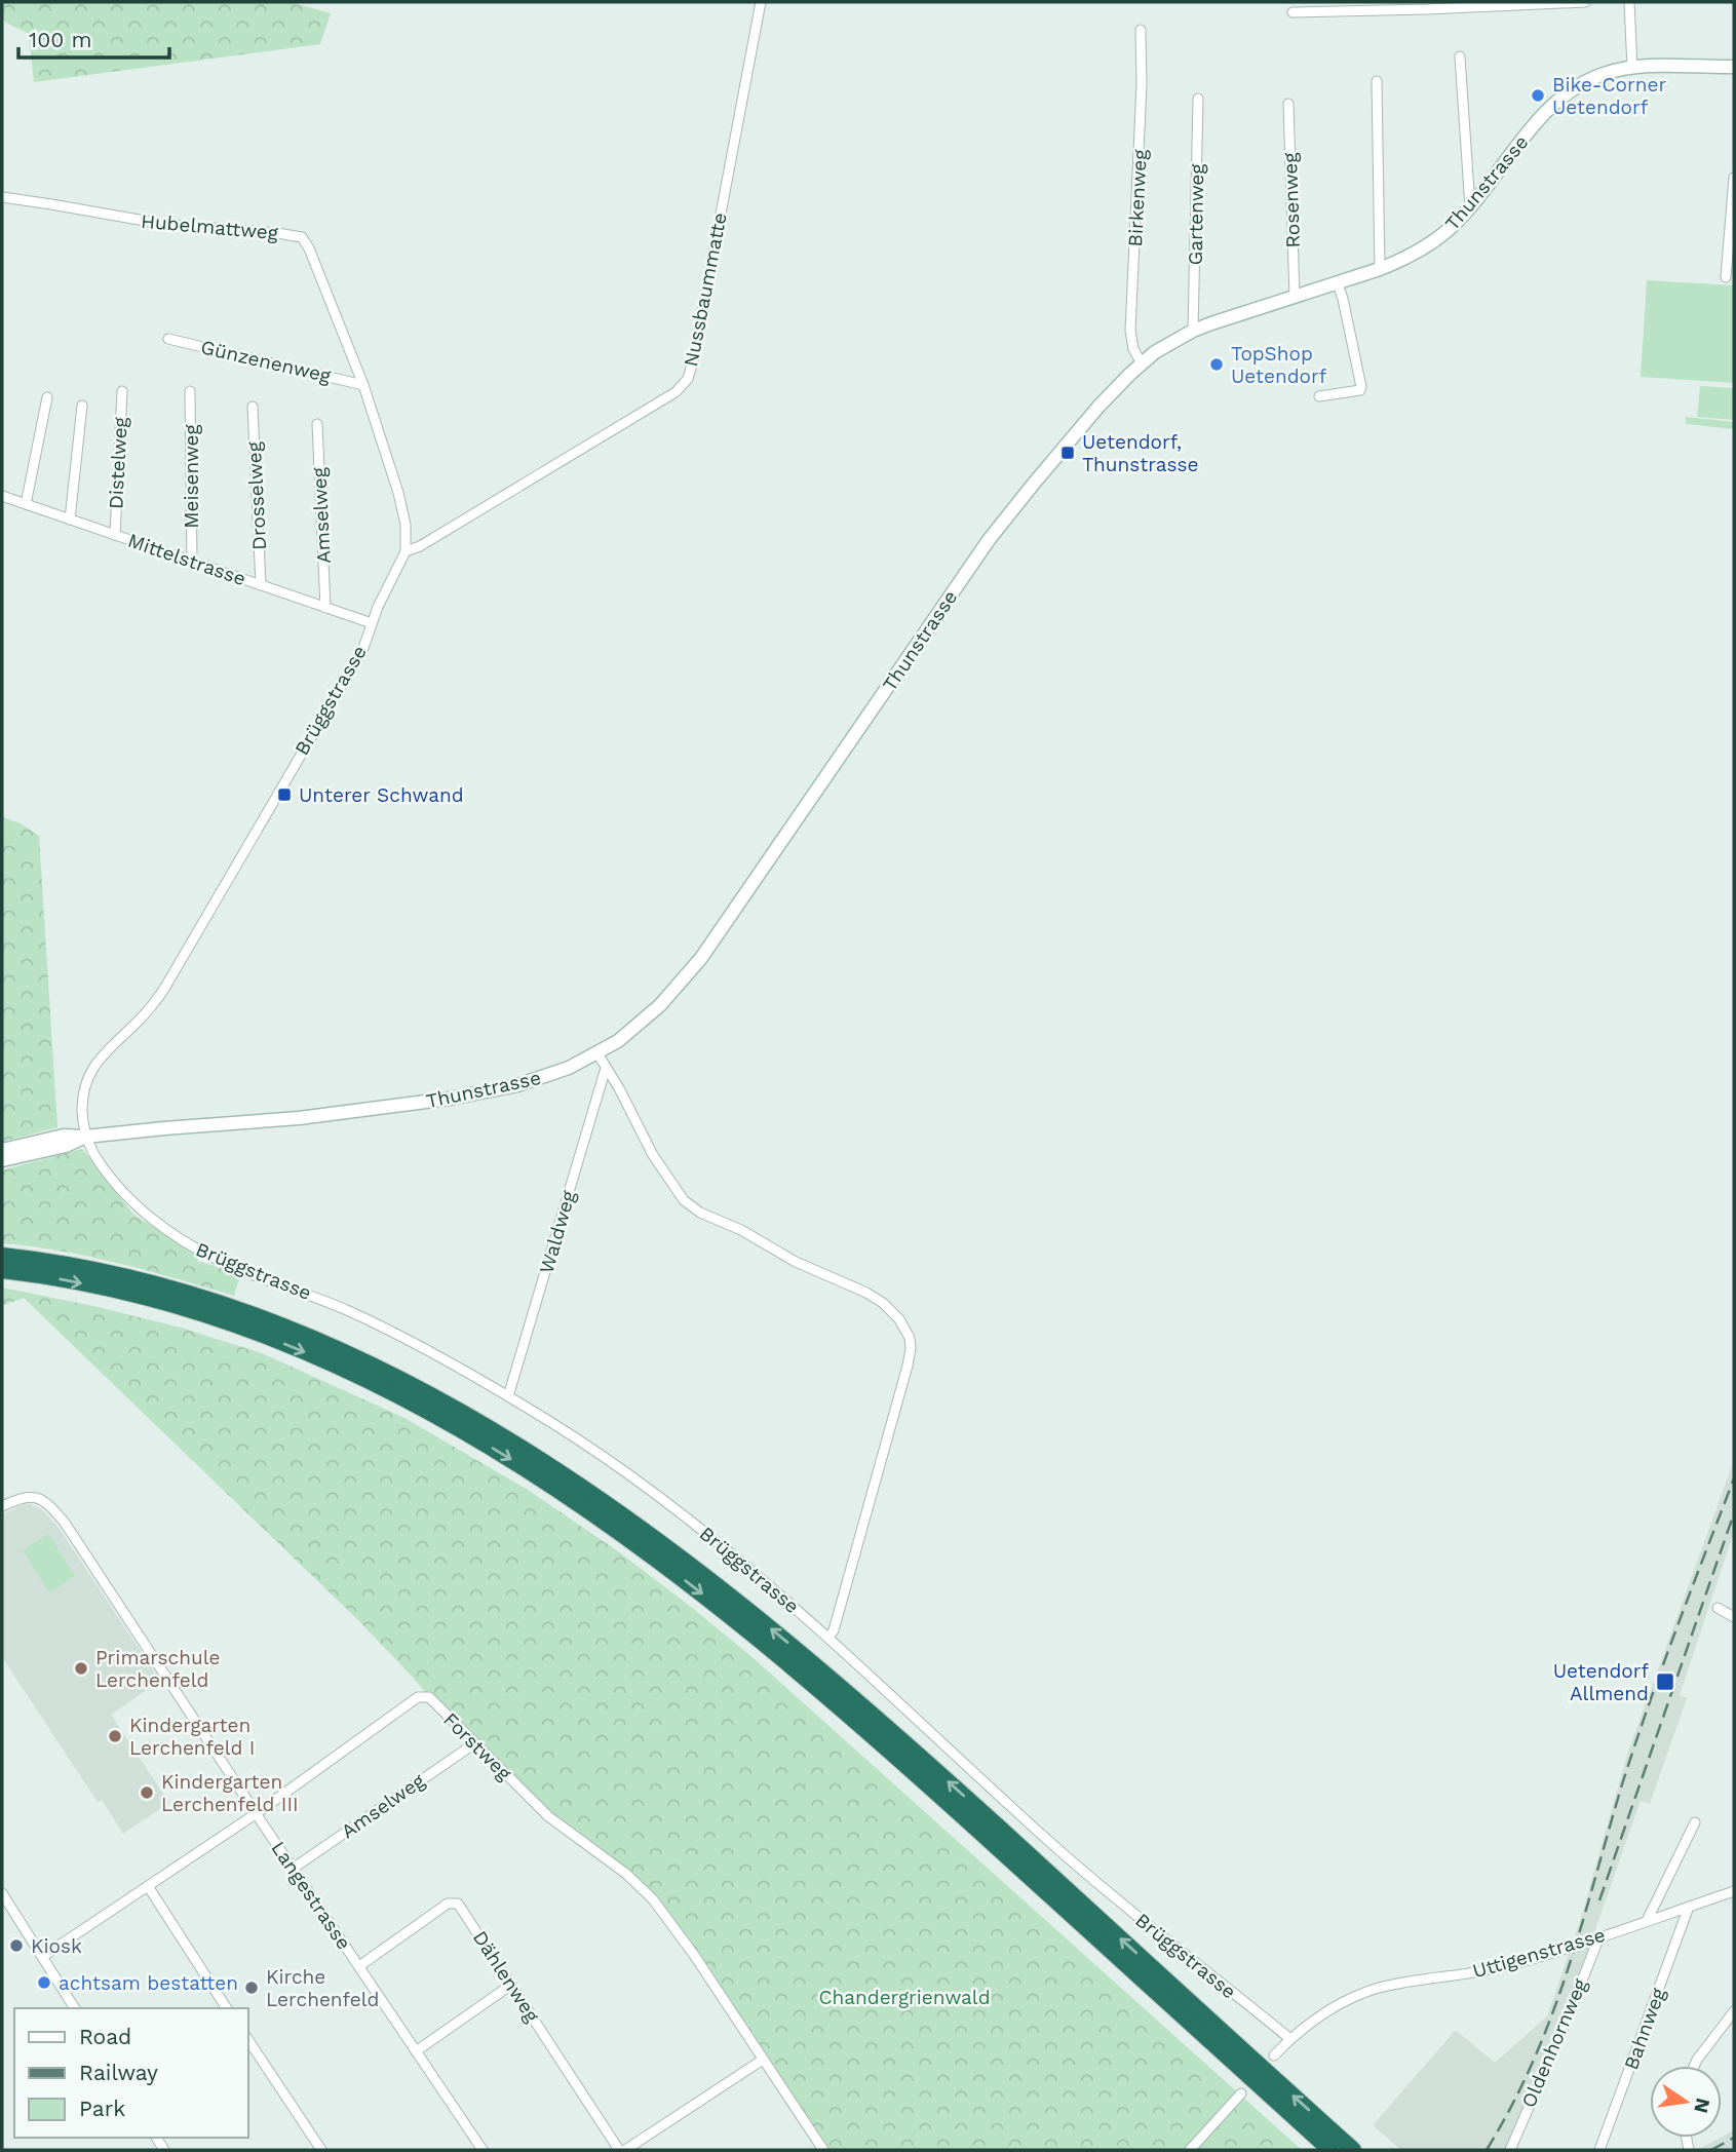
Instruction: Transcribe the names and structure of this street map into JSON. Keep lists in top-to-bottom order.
{
  "streets": {
    "main road": ["Thunstrasse"],
    "street": [
      "Birkenweg",
      "Rosenweg",
      "Gartenweg",
      "Hubelmattweg",
      "Nussbaummatte",
      "Günzenenweg",
      "Distelweg",
      "Meisenweg",
      "Drosselweg",
      "Amselweg",
      "Mittelstrasse",
      "Brüggstrasse",
      "Waldweg",
      "Forstweg",
      "Langestrasse",
      "Uttigenstrasse",
      "Dählenweg",
      "Bahnweg",
      "Oldenhornweg"
    ]
  },
  "crossings": [
    ["Thunstrasse", "Birkenweg"],
    ["Thunstrasse", "Rosenweg"],
    ["Thunstrasse", "Gartenweg"],
    ["Thunstrasse", "Brüggstrasse"],
    ["Hubelmattweg", "Günzenenweg"],
    ["Hubelmattweg", "Brüggstrasse"],
    ["Nussbaummatte", "Brüggstrasse"],
    ["Günzenenweg", "Brüggstrasse"],
    ["Distelweg", "Mittelstrasse"],
    ["Meisenweg", "Mittelstrasse"],
    ["Drosselweg", "Mittelstrasse"],
    ["Amselweg", "Mittelstrasse"],
    ["Amselweg", "Forstweg"],
    ["Amselweg", "Langestrasse"],
    ["Mittelstrasse", "Brüggstrasse"],
    ["Brüggstrasse", "Waldweg"],
    ["Brüggstrasse", "Uttigenstrasse"],
    ["Forstweg", "Langestrasse"],
    ["Langestrasse", "Dählenweg"],
    ["Uttigenstrasse", "Bahnweg"],
    ["Uttigenstrasse", "Oldenhornweg"]
  ],
  "parks": ["Chandergrienwald"],
  "places": {
    "other": [
      "Bike-Corner Uetendorf",
      "TopShop Uetendorf",
      "Primarschule Lerchenfeld",
      "Kindergarten Lerchenfeld I",
      "Kindergarten Lerchenfeld III",
      "Kiosk",
      "achtsam bestatten",
      "Kirche Lerchenfeld"
    ],
    "transit": ["Uetendorf, Thunstrasse", "Unterer Schwand", "Uetendorf Allmend"]
  },
  "legend": ["Road", "Railway", "Park"],
  "scale_bar": "100 m",
  "north": "right"
}
